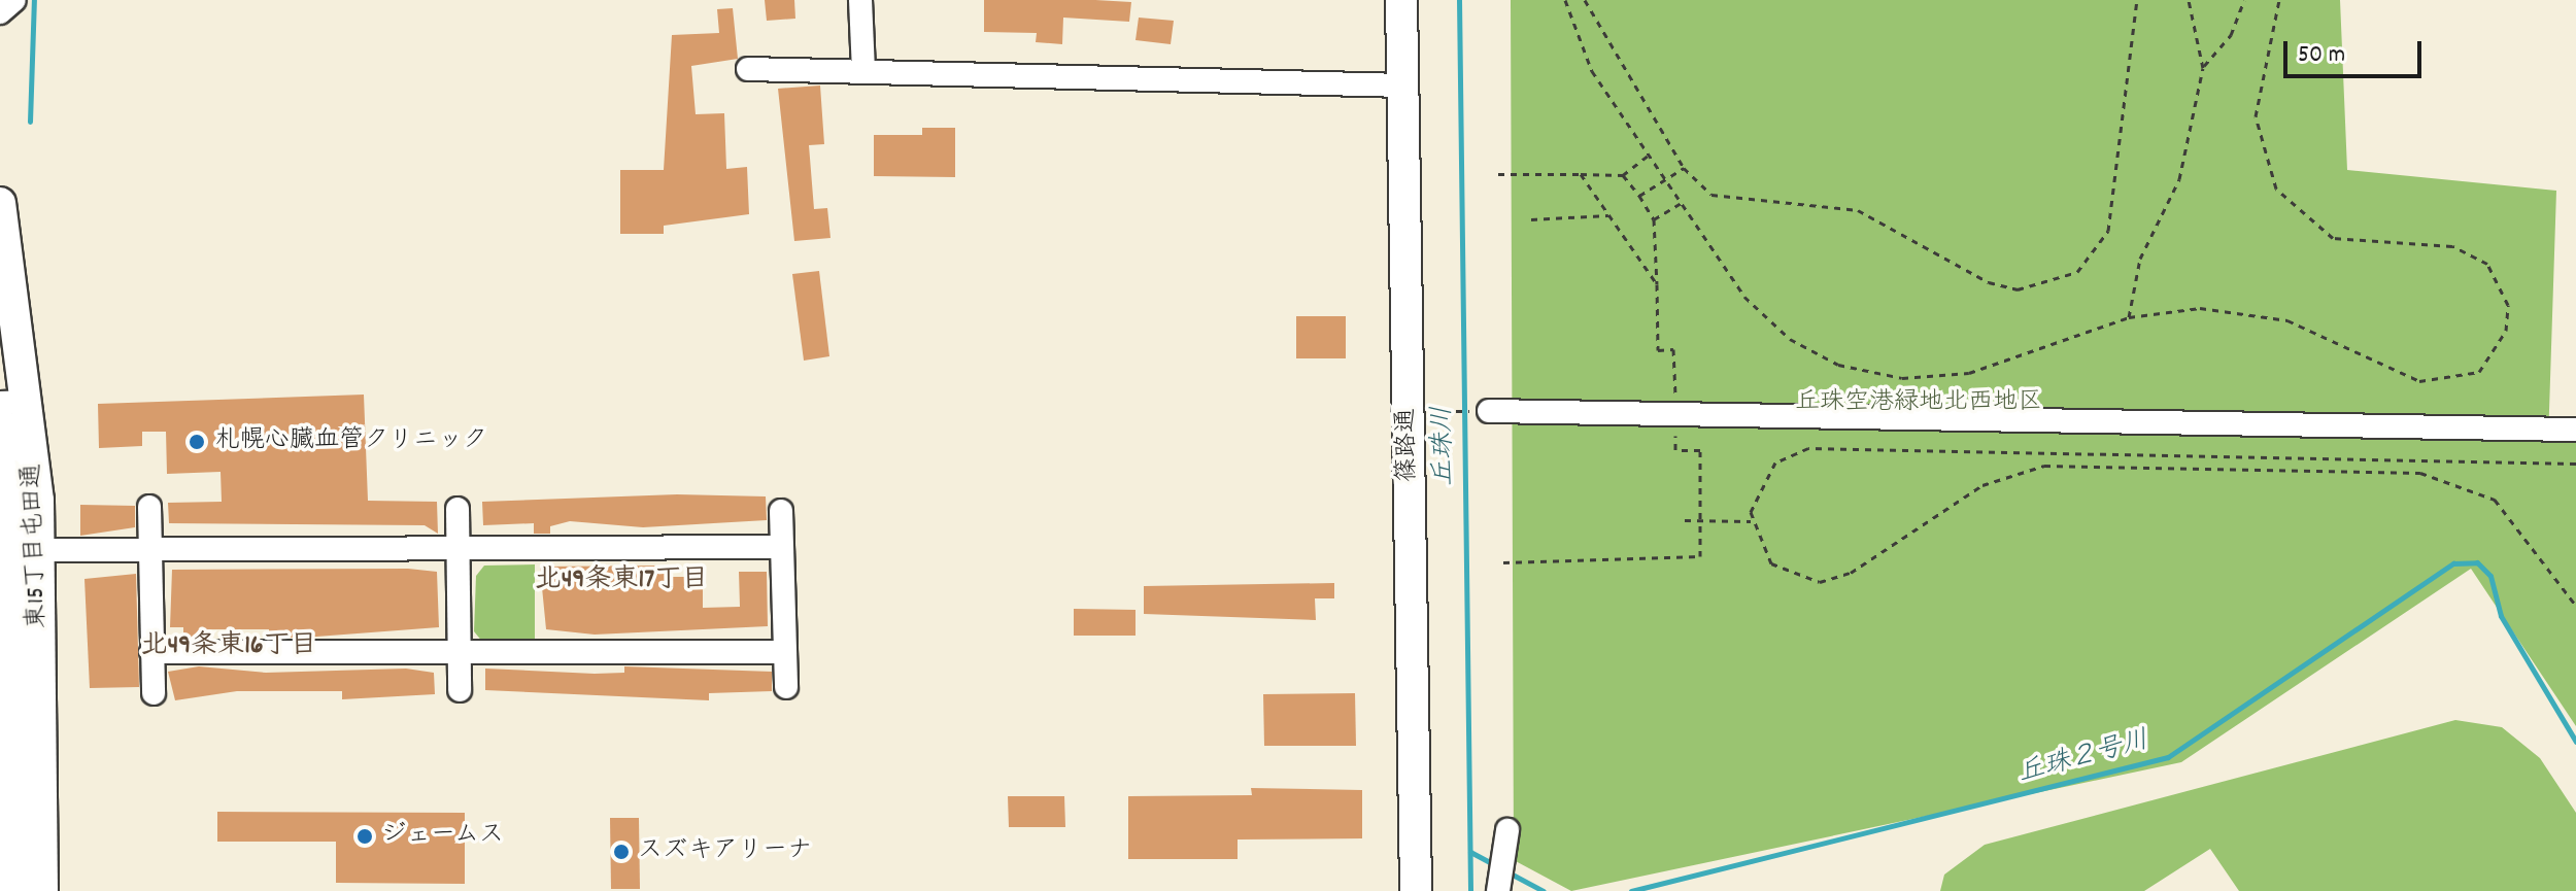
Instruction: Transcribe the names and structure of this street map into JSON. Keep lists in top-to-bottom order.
{
  "streets": {
    "street": ["篠路通", "東15丁目屯田通"]
  },
  "districts": ["北49条東17丁目", "北49条東16丁目"],
  "water": ["丘珠川", "丘珠２号川"],
  "parks": ["丘珠空港緑地北西地区"],
  "places": ["札幌心臓血管クリニック", "ジェームス", "スズキアリーナ"],
  "scale_bar": "50 m"
}
